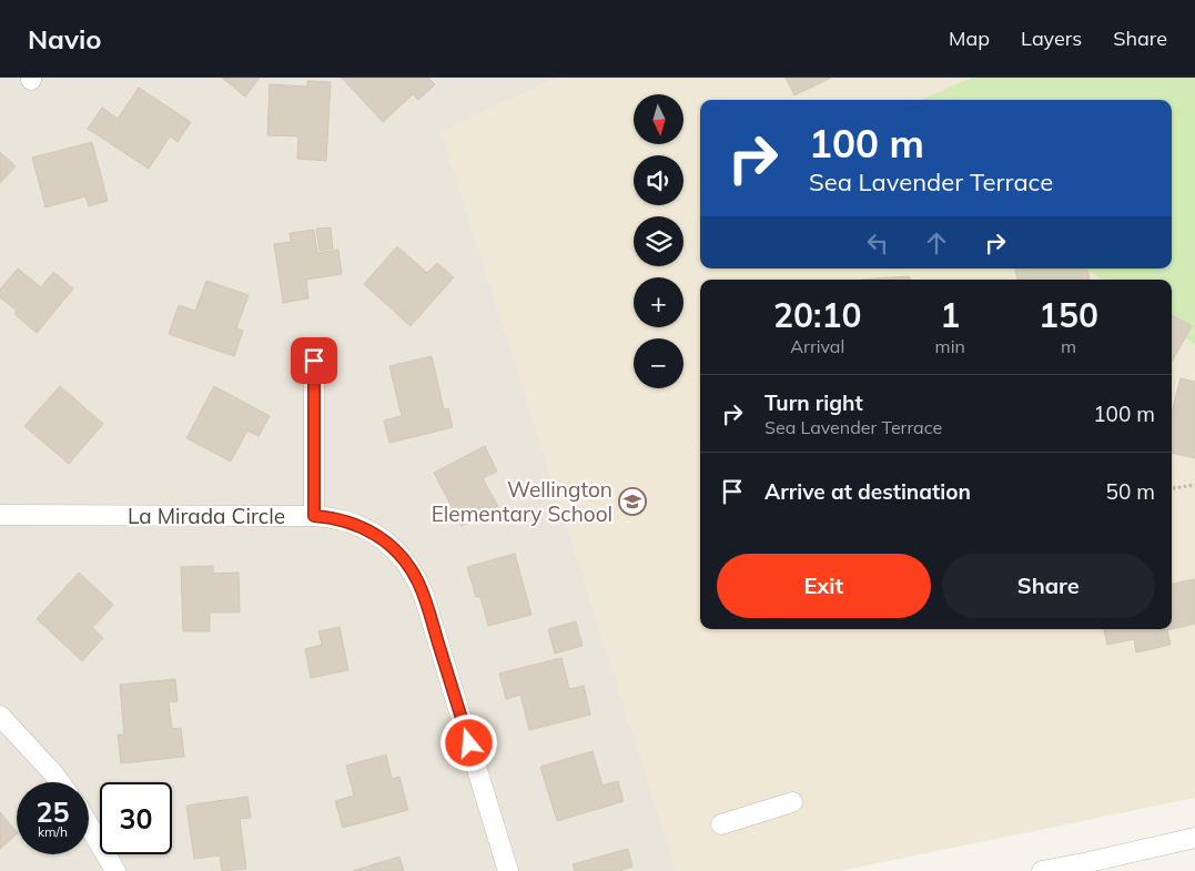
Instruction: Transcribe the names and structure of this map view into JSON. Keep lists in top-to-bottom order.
{
  "streets": {
    "street": ["La Mirada Circle"]
  },
  "places": {
    "school or university": ["Wellington Elementary School"]
  },
  "north": "bottom",
  "page": {
    "header": "Navio",
    "nav": ["Map", "Layers", "Share"],
    "map_buttons": ["+", "−"],
    "turn": ["100 m", "Sea Lavender Terrace"],
    "eta": [
      "20:10",
      "Arrival",
      "1",
      "min",
      "150",
      "m"
    ],
    "list": [
      {
        "name": "Turn right",
        "note": "Sea Lavender Terrace",
        "value": "100 m"
      },
      {
        "name": "Arrive at destination",
        "value": "50 m"
      }
    ],
    "buttons": ["Exit", "Share"],
    "speed": "25 km/h",
    "limit": "30"
  }
}
